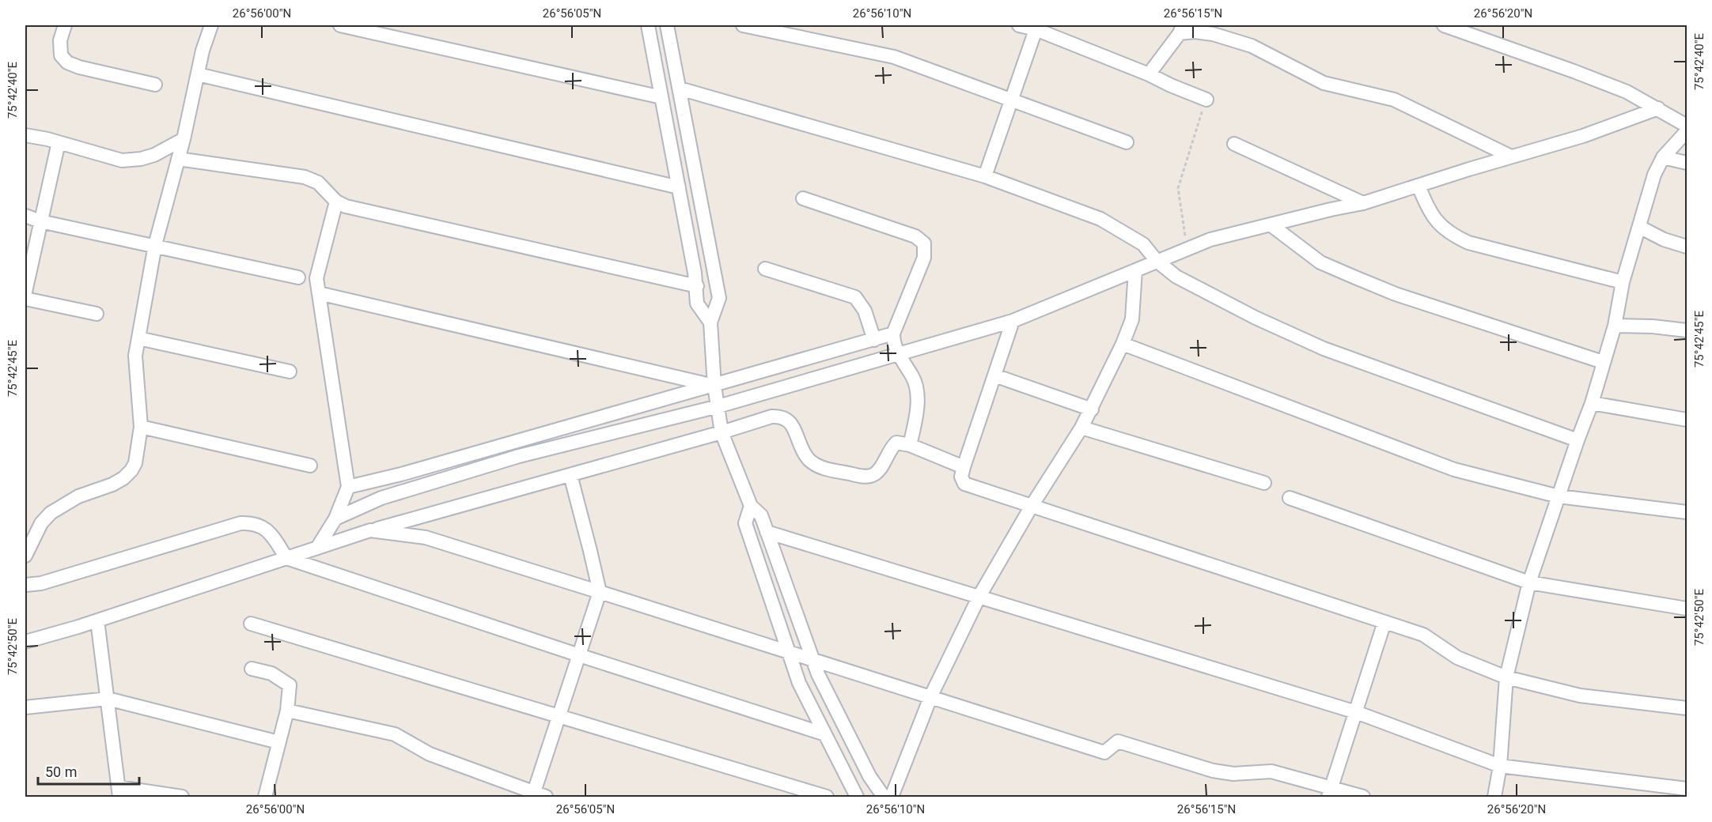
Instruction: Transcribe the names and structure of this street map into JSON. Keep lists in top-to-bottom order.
{
  "scale_bar": "50 m",
  "coordinates": [
    "26°56'00\"N",
    "26°56'05\"N",
    "26°56'10\"N",
    "26°56'15\"N",
    "26°56'20\"N",
    "75°42'40\"E",
    "75°42'45\"E",
    "75°42'50\"E"
  ]
}
